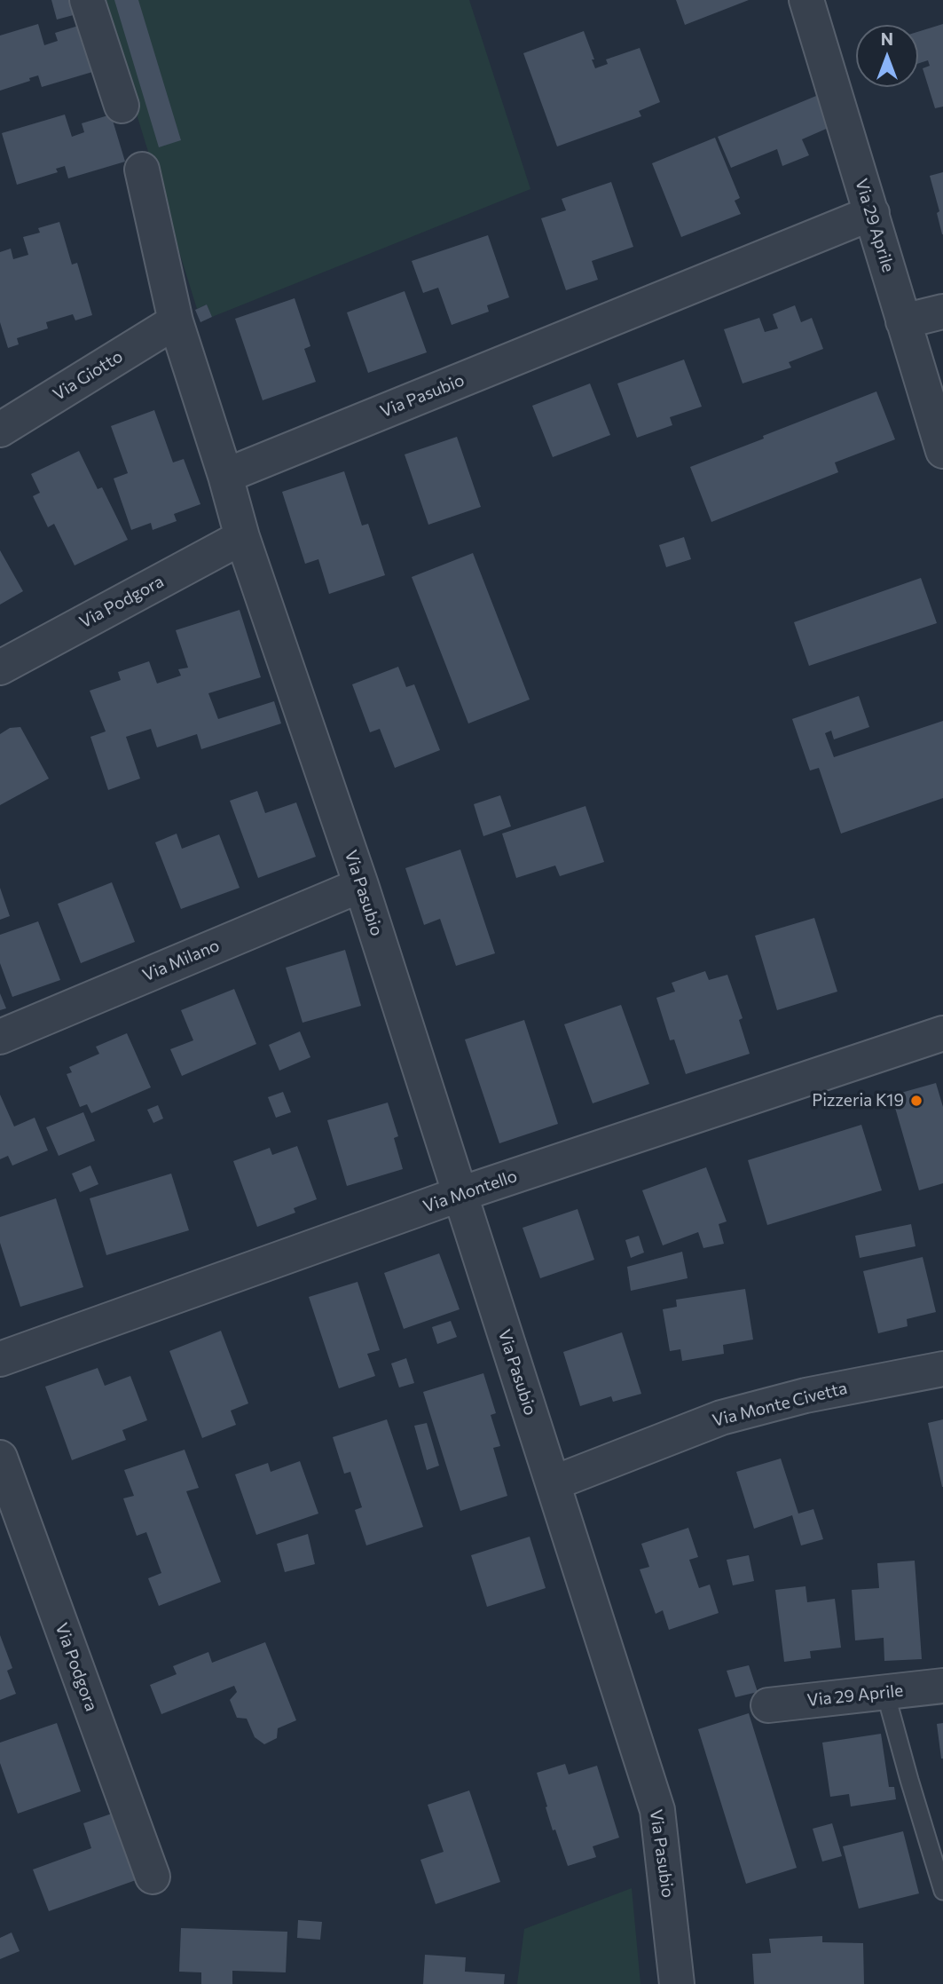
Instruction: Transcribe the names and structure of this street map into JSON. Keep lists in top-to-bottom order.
{
  "streets": {
    "street": [
      "Via 29 Aprile",
      "Via Giotto",
      "Via Pasubio",
      "Via Podgora",
      "Via Milano",
      "Via Montello",
      "Via Monte Civetta"
    ]
  },
  "crossings": [
    ["Via 29 Aprile", "Via Pasubio"],
    ["Via Pasubio", "Via Podgora"],
    ["Via Pasubio", "Via Milano"],
    ["Via Pasubio", "Via Montello"],
    ["Via Pasubio", "Via Monte Civetta"]
  ],
  "places": ["Pizzeria K19"],
  "north": "top"
}
